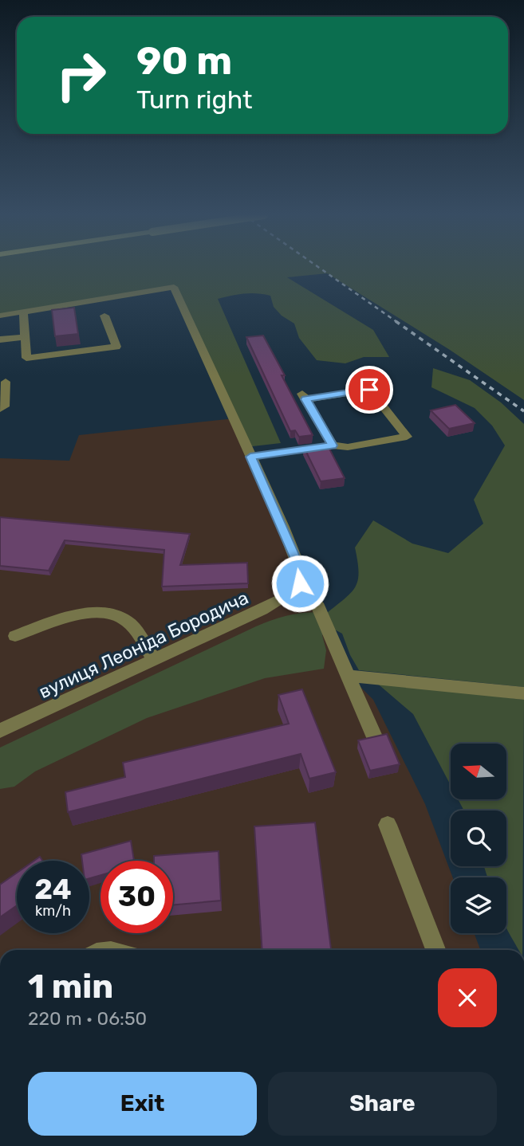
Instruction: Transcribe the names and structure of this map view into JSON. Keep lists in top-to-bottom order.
{
  "streets": {
    "street": ["вулиця Леоніда Бородича"]
  },
  "north": "left",
  "page": {
    "turn": ["90 m", "Turn right"],
    "speed": "24 km/h",
    "limit": "30",
    "heading": ["1 min", "220 m · 06:50"],
    "buttons": ["Exit", "Share"]
  }
}
